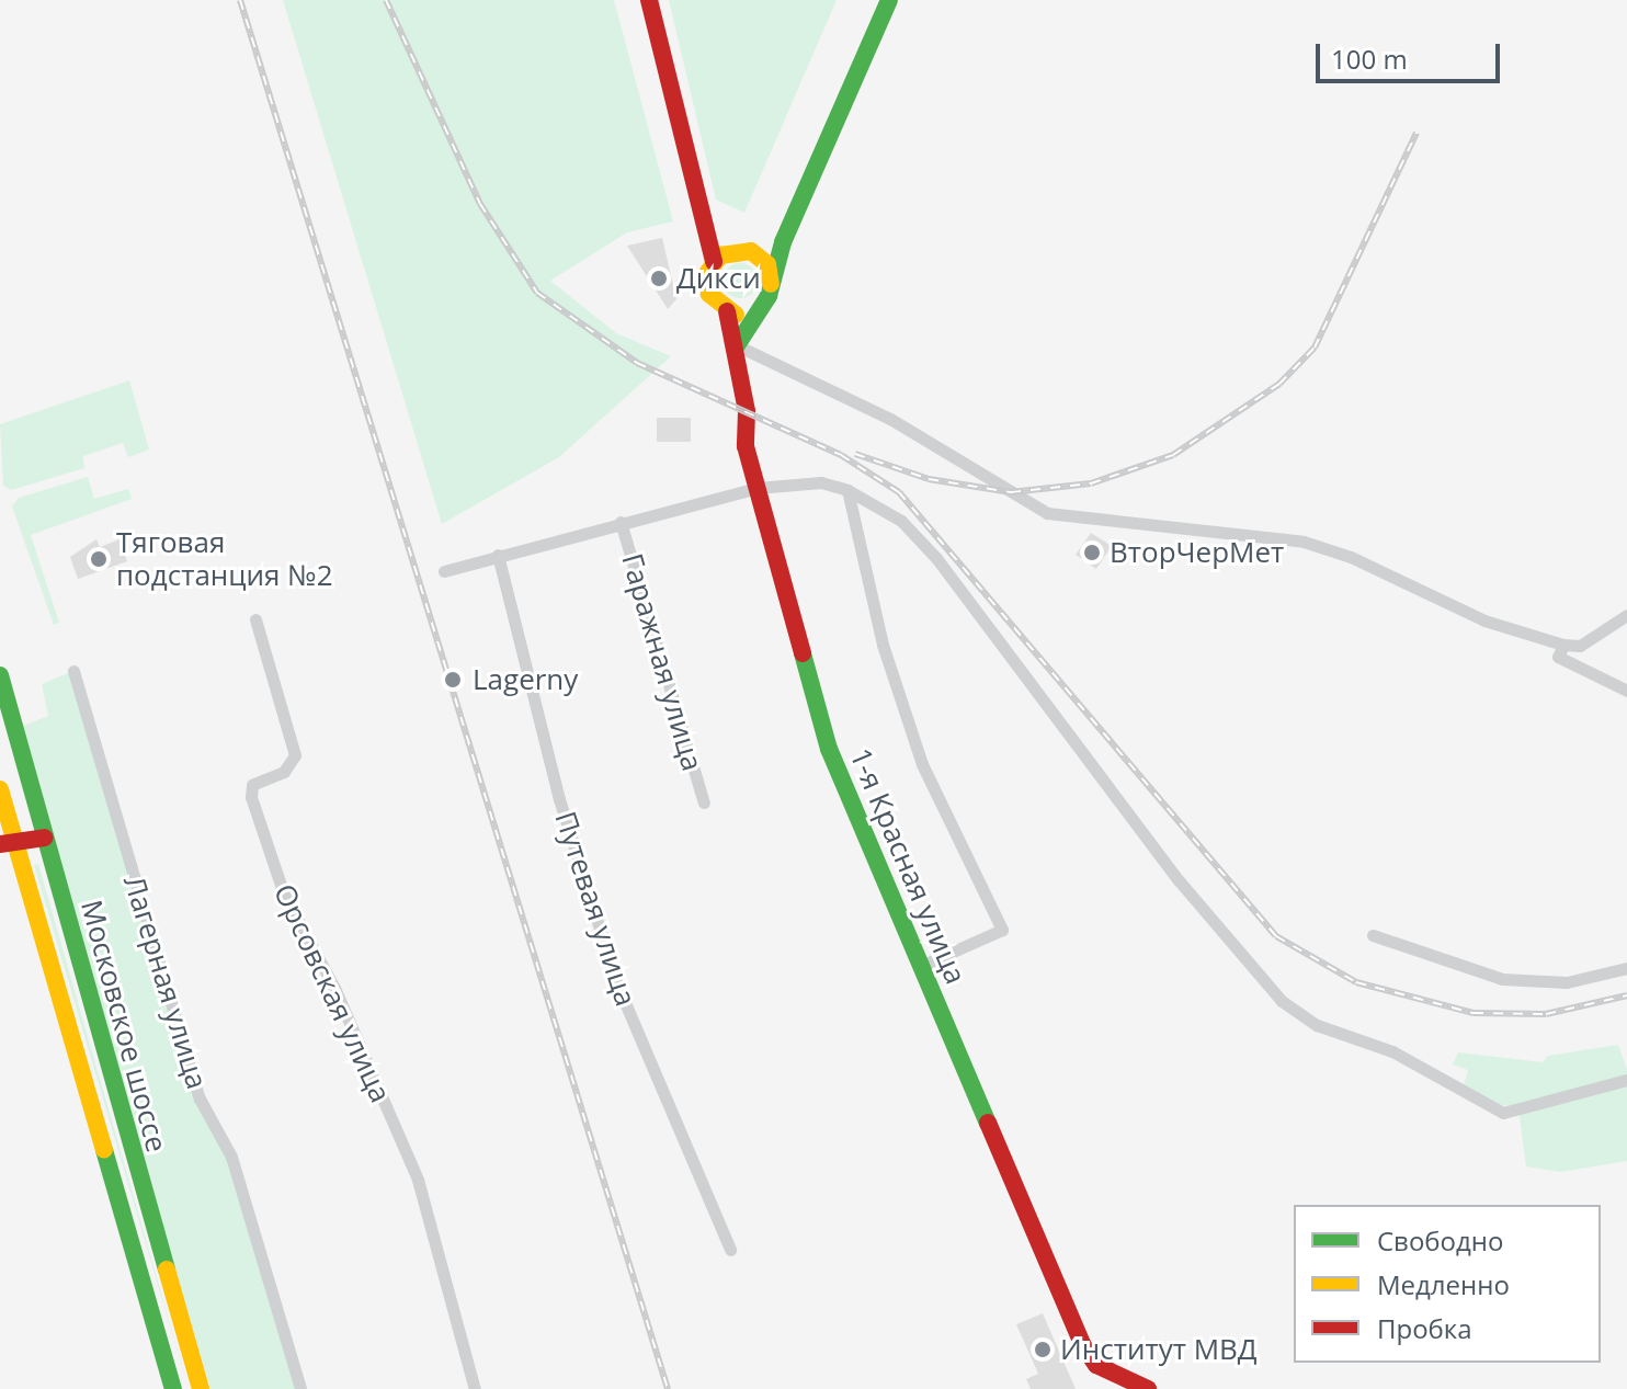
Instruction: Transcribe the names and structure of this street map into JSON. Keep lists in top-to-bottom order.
{
  "streets": {
    "street": [
      "Гаражная улица",
      "1-я Красная улица",
      "Путевая улица",
      "Лагерная улица",
      "Орсовская улица",
      "Московское шоссе"
    ]
  },
  "places": [
    "Дикси",
    "ВторЧерМет",
    "Тяговая подстанция №2",
    "Lagerny",
    "Институт МВД"
  ],
  "legend": ["Свободно", "Медленно", "Пробка"],
  "scale_bar": "100 m"
}
